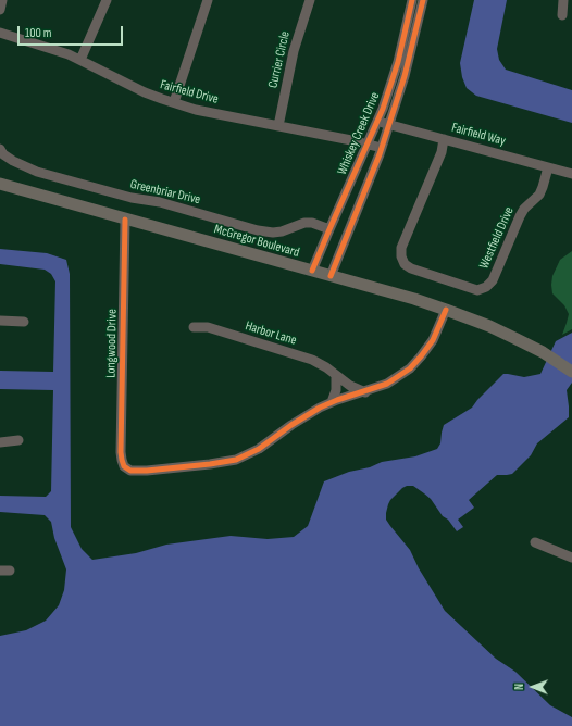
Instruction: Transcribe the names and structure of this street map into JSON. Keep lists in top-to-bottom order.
{
  "streets": {
    "main road": ["McGregor Boulevard"],
    "street": [
      "Currier Circle",
      "Fairfield Drive",
      "Whiskey Creek Drive",
      "Fairfield Way",
      "Greenbriar Drive",
      "Westfield Drive",
      "Harbor Lane",
      "Longwood Drive"
    ]
  },
  "crossings": [
    ["Currier Circle", "Fairfield Drive"],
    ["Fairfield Drive", "Whiskey Creek Drive"],
    ["Whiskey Creek Drive", "Fairfield Way"],
    ["Whiskey Creek Drive", "Greenbriar Drive"],
    ["Whiskey Creek Drive", "McGregor Boulevard"],
    ["Fairfield Way", "Westfield Drive"],
    ["McGregor Boulevard", "Longwood Drive"]
  ],
  "scale_bar": "100 m",
  "north": "left"
}
